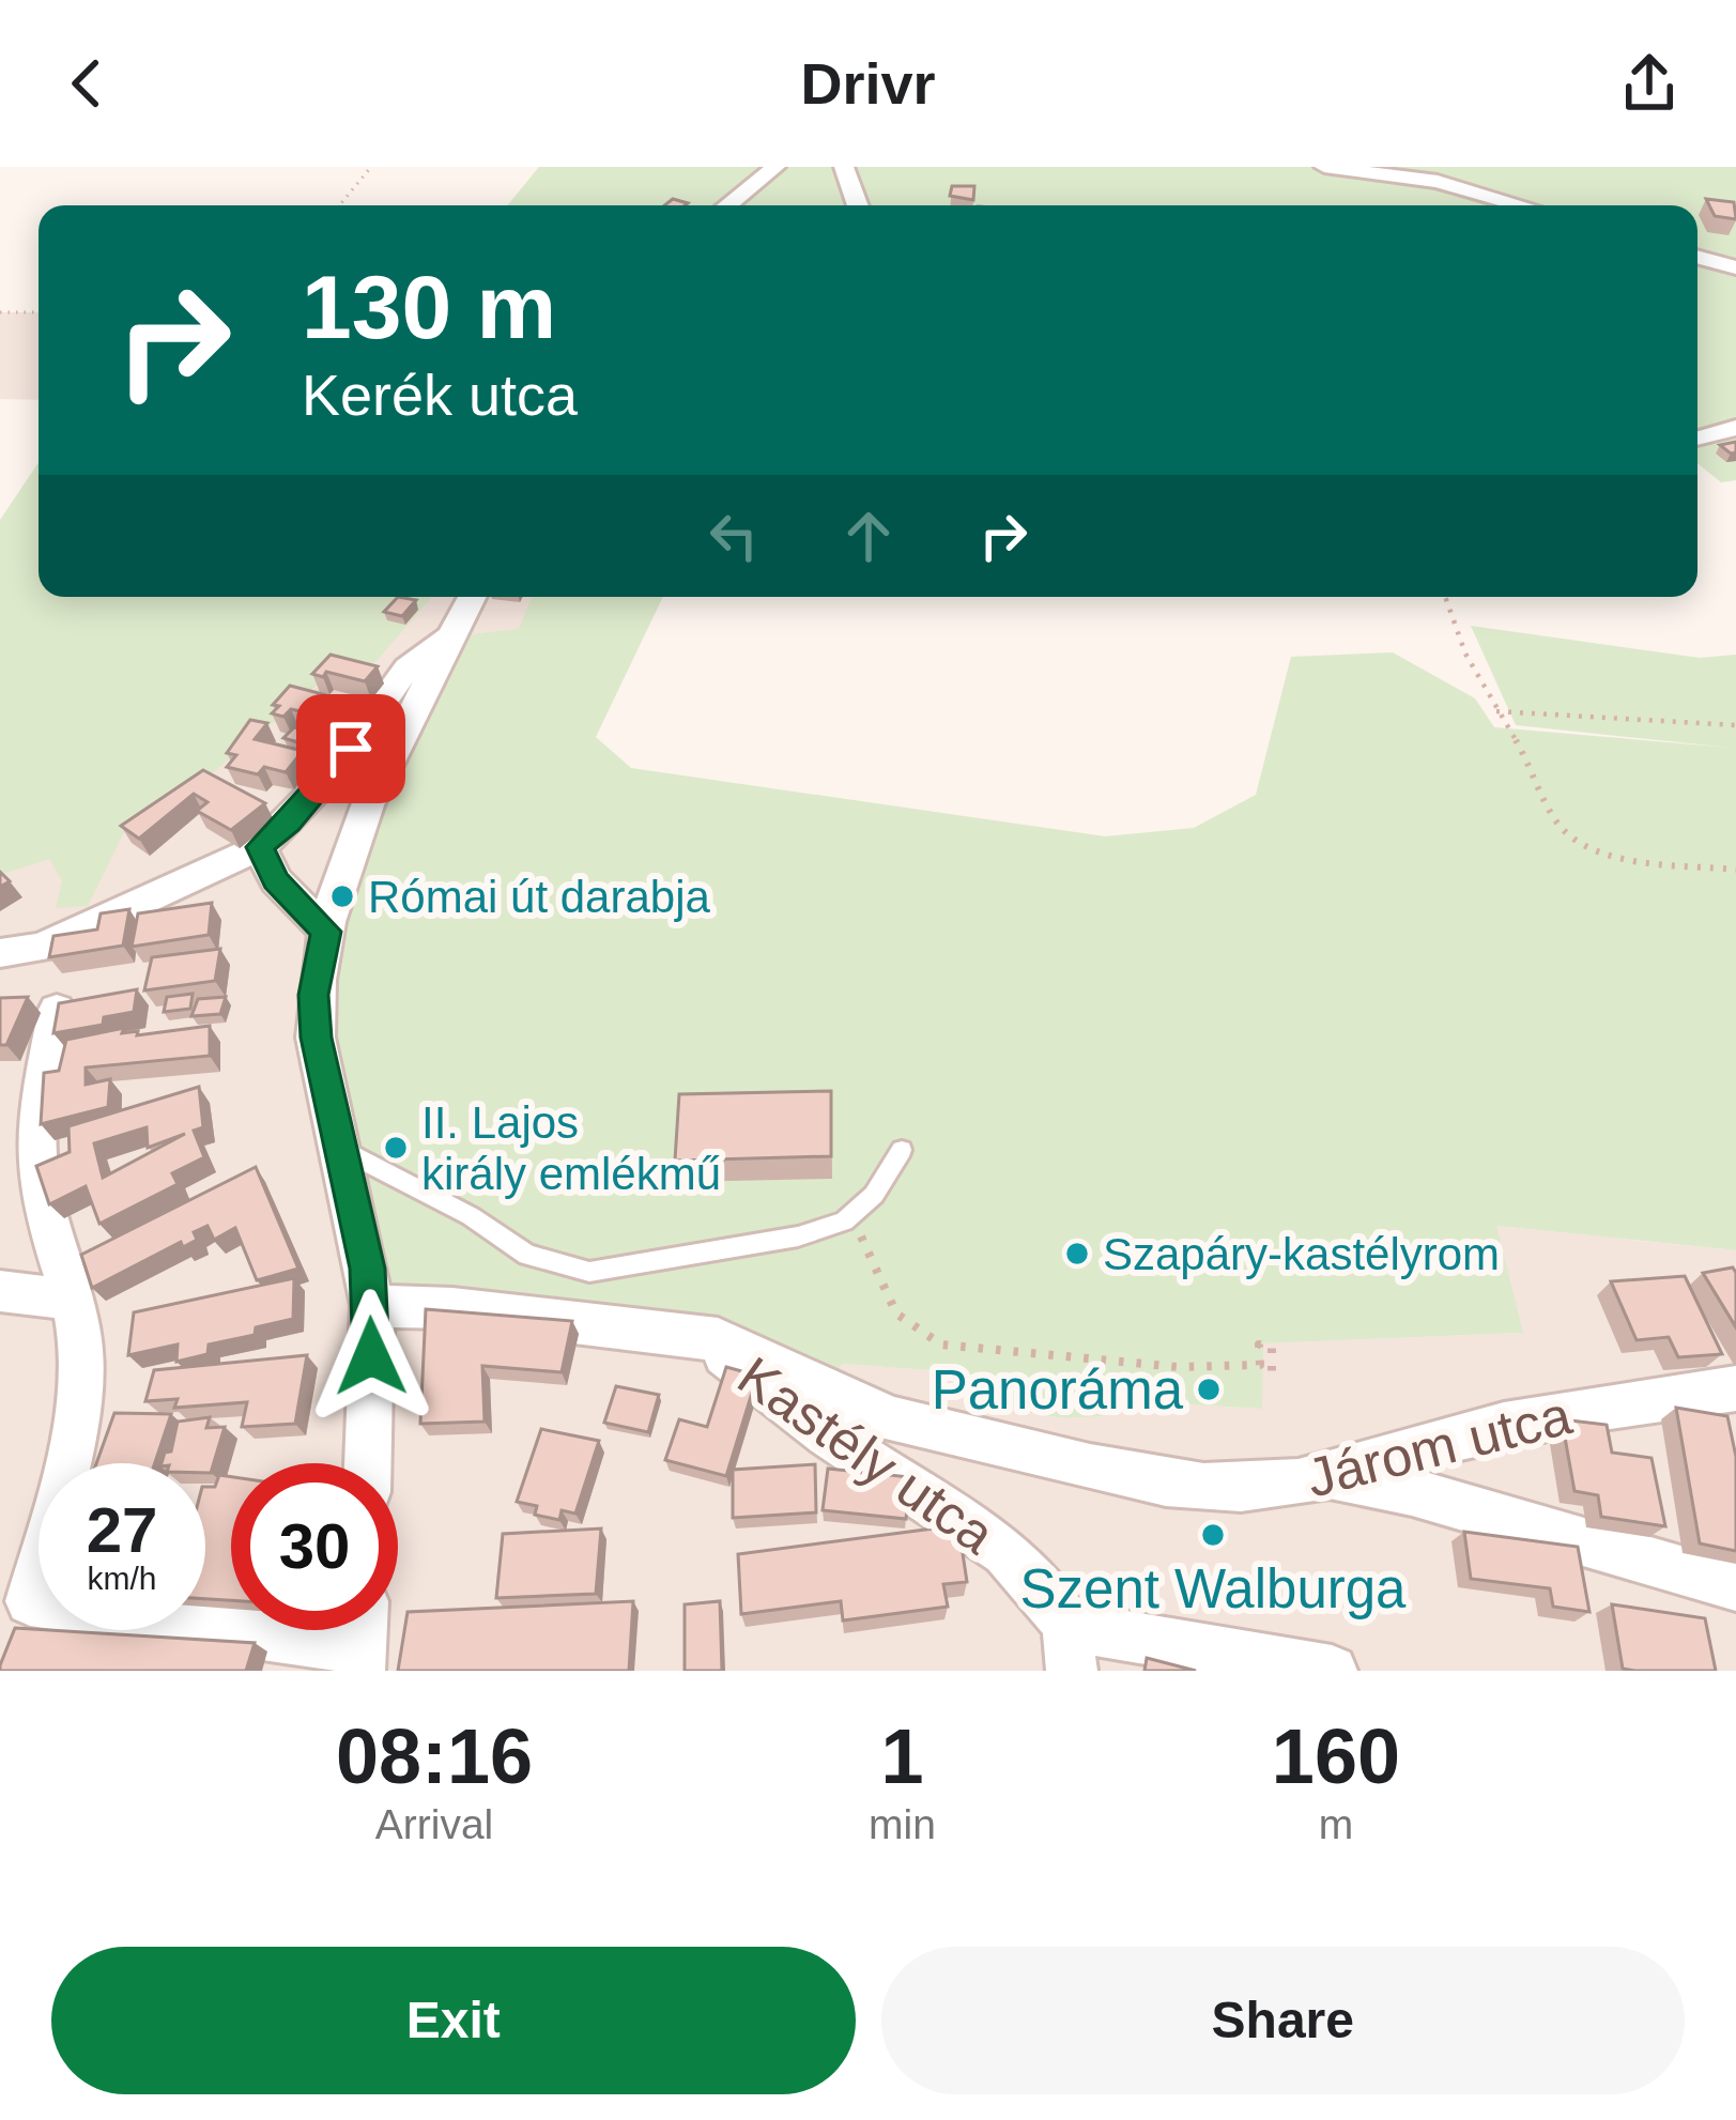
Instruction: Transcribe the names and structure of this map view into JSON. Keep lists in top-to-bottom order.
{
  "streets": {
    "street": ["Járom utca", "Kastély utca"]
  },
  "crossings": [
    ["Járom utca", "Kastély utca"]
  ],
  "places": [
    "Római út darabja",
    "II. Lajos király emlékmű",
    "Szapáry-kastélyrom",
    "Panoráma",
    "Szent Walburga"
  ],
  "page": {
    "header": "Drivr",
    "turn": ["130 m", "Kerék utca"],
    "speed": "27 km/h",
    "limit": "30",
    "eta": [
      "08:16",
      "Arrival",
      "1",
      "min",
      "160",
      "m"
    ],
    "buttons": ["Exit", "Share"]
  }
}
